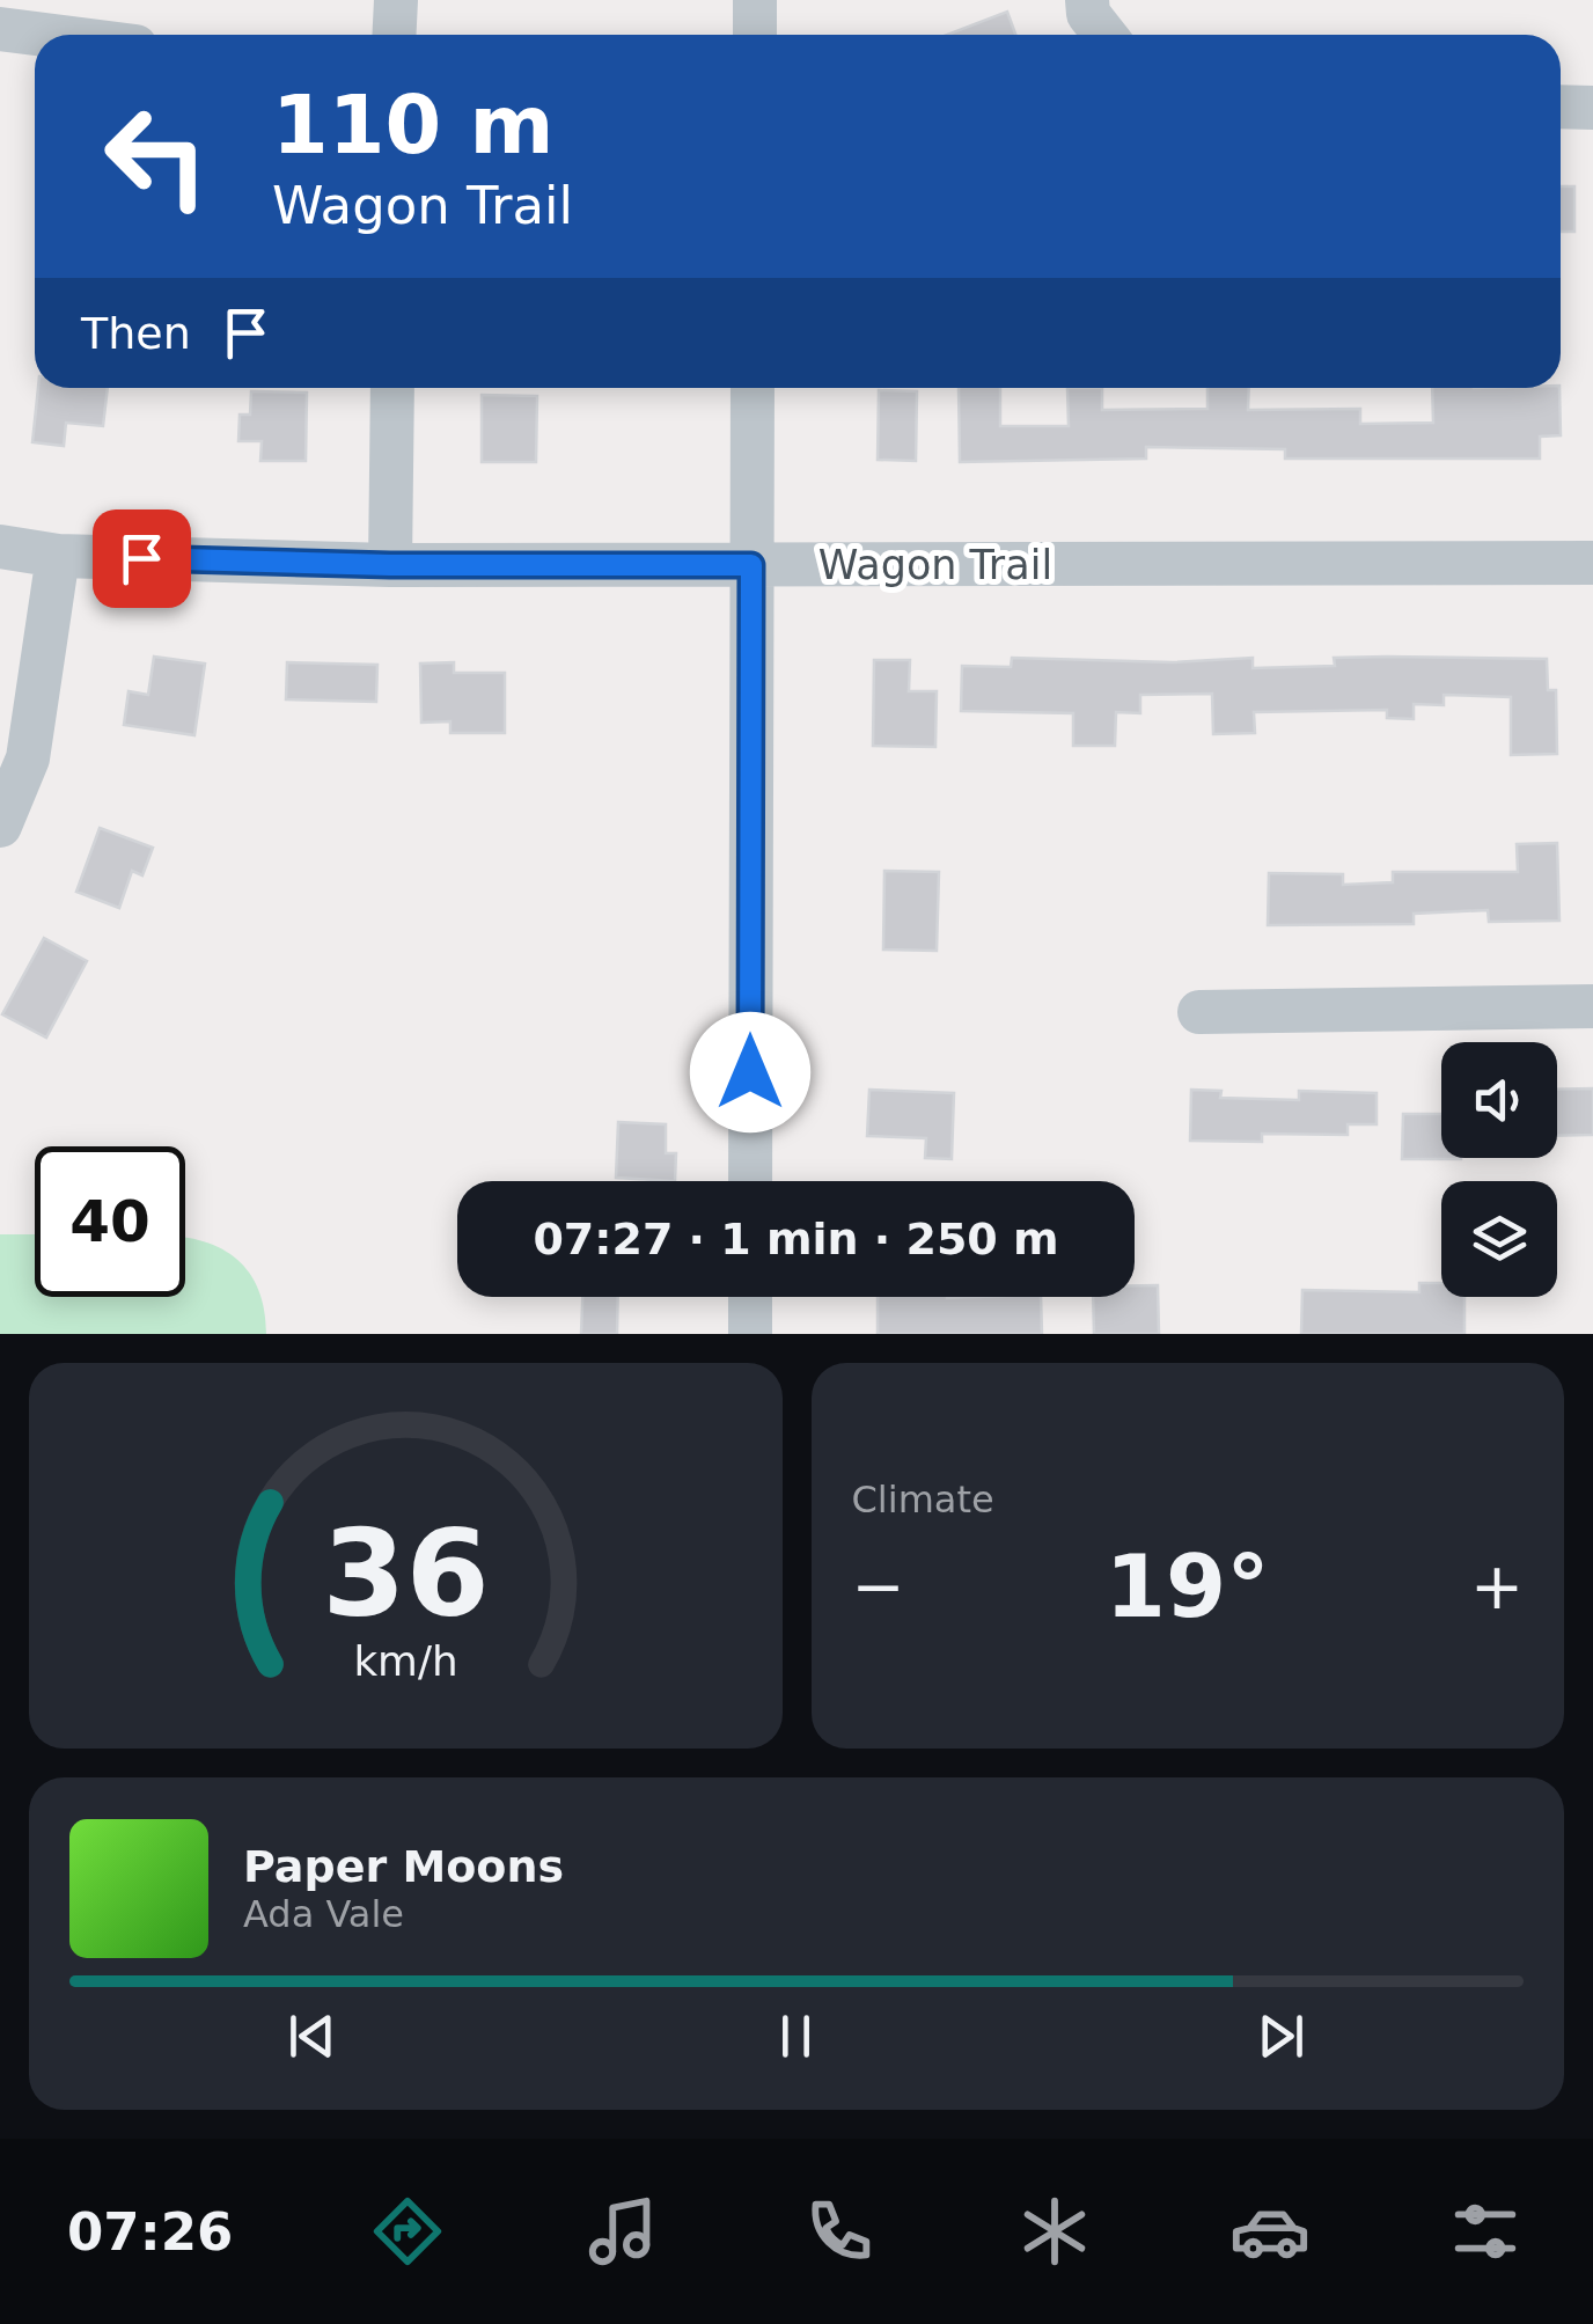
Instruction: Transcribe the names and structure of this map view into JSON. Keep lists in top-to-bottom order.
{
  "streets": {
    "street": ["Wagon Trail"]
  },
  "page": {
    "turn": ["110 m", "Wagon Trail"],
    "then": "Then",
    "limit": "40",
    "trip": "07:27 · 1 min · 250 m",
    "tile": "Climate",
    "heat": ["−", "19°", "+"],
    "song": ["Paper Moons", "Ada Vale"],
    "tabs": "07:26",
    "gauge": ["36", "km/h"]
  }
}
